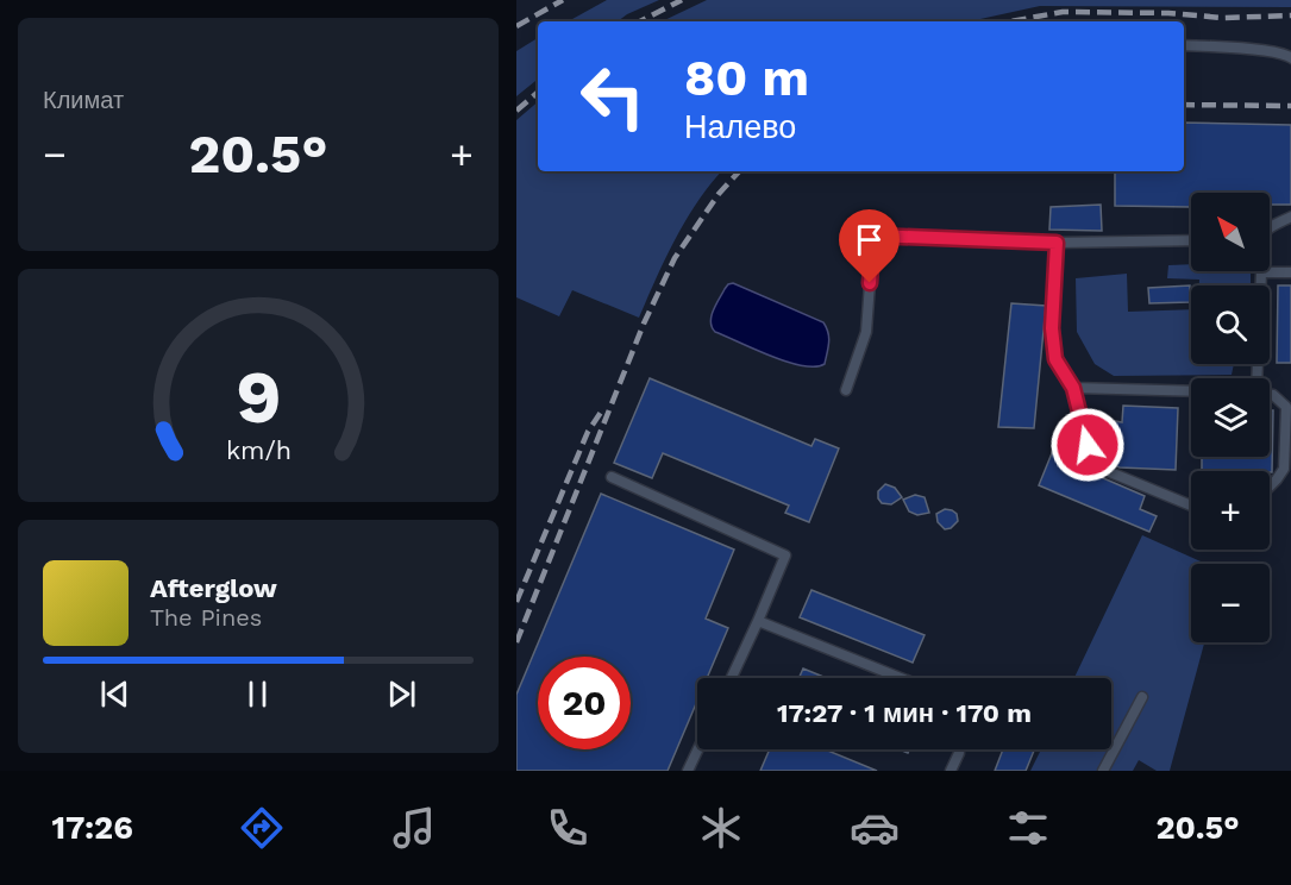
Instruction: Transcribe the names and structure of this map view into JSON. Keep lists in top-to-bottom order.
{
  "north": "top left",
  "page": {
    "tile": "Климат",
    "turn": ["80 m", "Налево"],
    "heat": ["−", "20.5°", "+"],
    "map_buttons": ["+", "−"],
    "song": ["Afterglow", "The Pines"],
    "limit": "20",
    "trip": "17:27 · 1 мин · 170 m",
    "tabs": ["17:26", "20.5°"],
    "gauge": ["9", "km/h"]
  }
}
